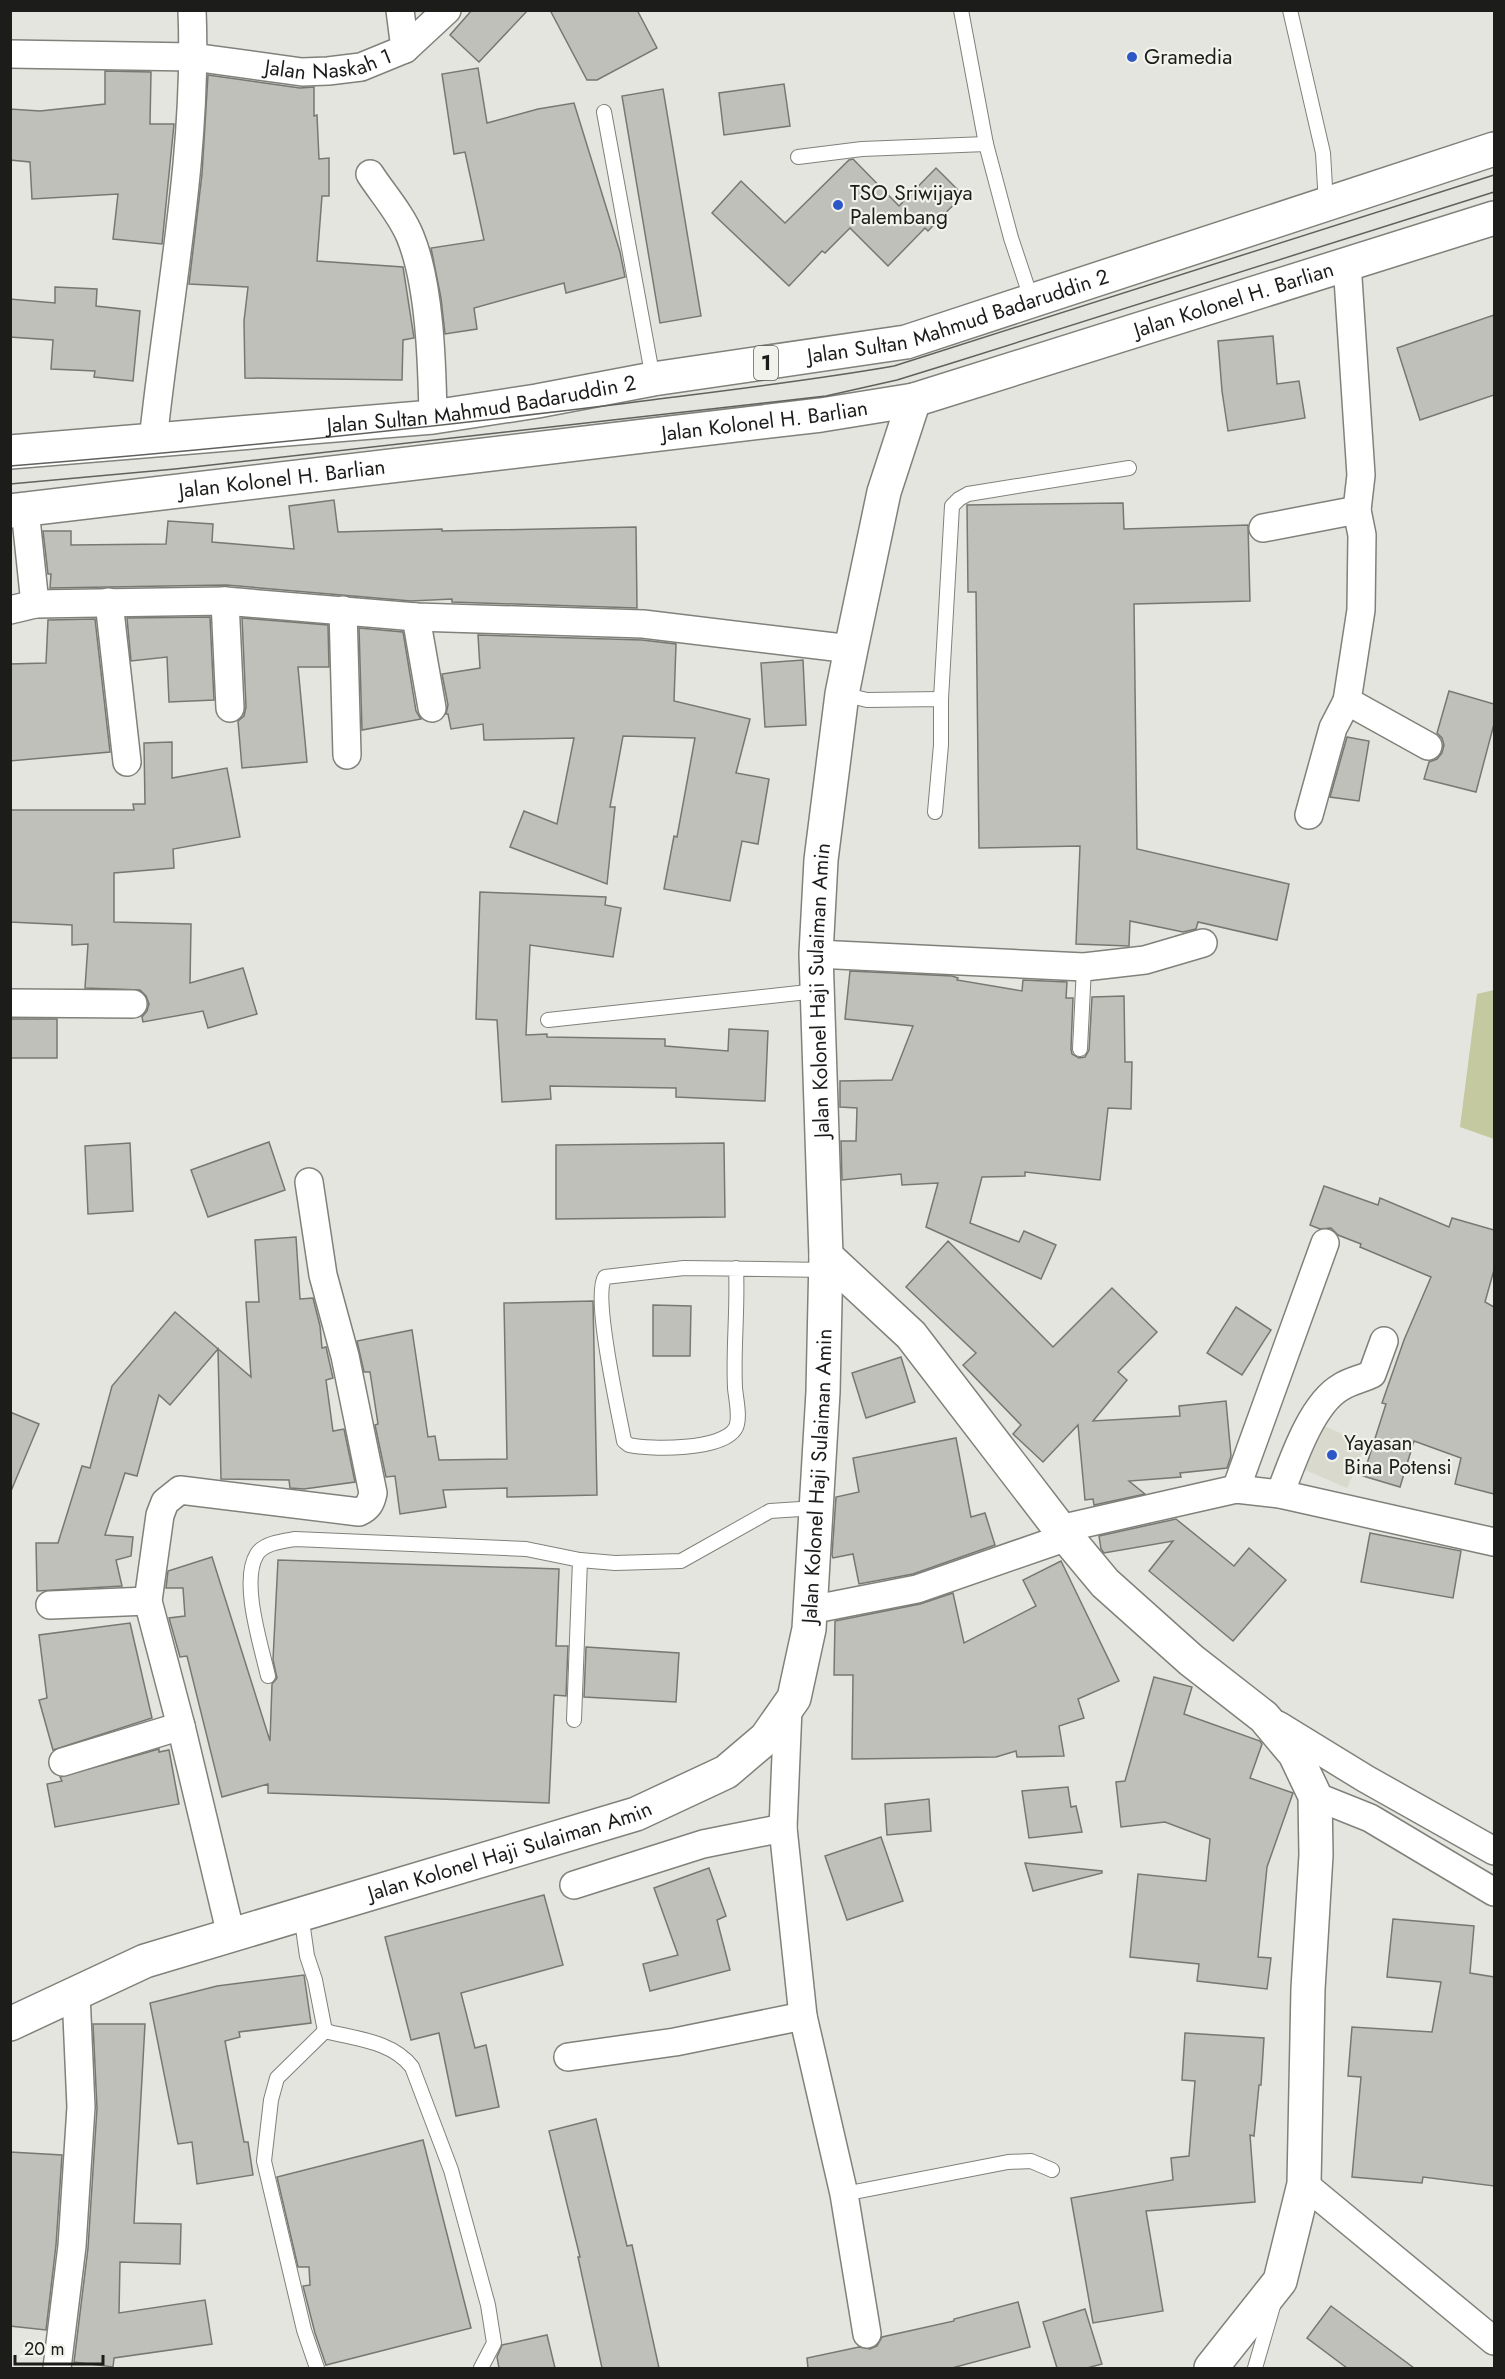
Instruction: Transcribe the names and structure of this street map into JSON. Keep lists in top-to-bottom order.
{
  "streets": {
    "main road": [
      "Jalan Kolonel H. Barlian",
      "Jalan Sultan Mahmud Badaruddin 2",
      "1",
      "Jalan Kolonel Haji Sulaiman Amin"
    ],
    "street": ["Jalan Naskah 1"]
  },
  "crossings": [
    ["Jalan Kolonel H. Barlian", "Jalan Kolonel Haji Sulaiman Amin"]
  ],
  "places": ["Gramedia", "TSO Sriwijaya Palembang", "Yayasan Bina Potensi"],
  "scale_bar": "20 m"
}
